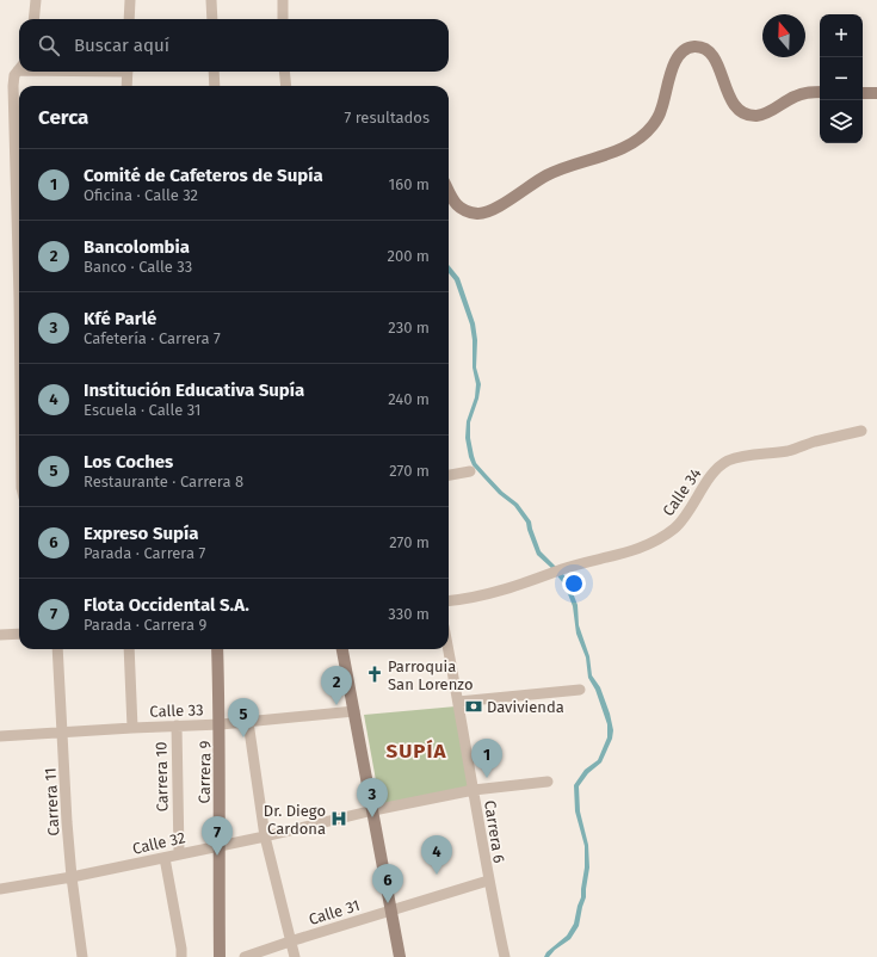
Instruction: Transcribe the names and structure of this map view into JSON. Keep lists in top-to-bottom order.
{
  "streets": {
    "main road": ["Carrera 9"],
    "street": [
      "Calle 34",
      "Calle 33",
      "Carrera 10",
      "Carrera 11",
      "Carrera 6",
      "Calle 32",
      "Calle 31"
    ]
  },
  "crossings": [
    ["Calle 33", "Carrera 9"],
    ["Calle 33", "Carrera 10"],
    ["Calle 33", "Carrera 11"],
    ["Carrera 9", "Calle 32"],
    ["Carrera 10", "Calle 32"],
    ["Carrera 11", "Calle 32"],
    ["Carrera 6", "Calle 32"],
    ["Carrera 6", "Calle 31"]
  ],
  "districts": ["SUPÍA"],
  "places": {
    "church": ["Parroquia San Lorenzo"],
    "bank": ["Davivienda"],
    "hospital": ["Dr. Diego Cardona"]
  },
  "north": "top",
  "page": {
    "map_buttons": ["+", "−"],
    "search": "Buscar aquí",
    "heading": ["Cerca", "7 resultados"],
    "list": [
      {
        "mark": "1",
        "name": "Comité de Cafeteros de Supía",
        "note": "Oficina · Calle 32",
        "value": "160 m"
      },
      {
        "mark": "2",
        "name": "Bancolombia",
        "note": "Banco · Calle 33",
        "value": "200 m"
      },
      {
        "mark": "3",
        "name": "Kfé Parlé",
        "note": "Cafetería · Carrera 7",
        "value": "230 m"
      },
      {
        "mark": "4",
        "name": "Institución Educativa Supía",
        "note": "Escuela · Calle 31",
        "value": "240 m"
      },
      {
        "mark": "5",
        "name": "Los Coches",
        "note": "Restaurante · Carrera 8",
        "value": "270 m"
      },
      {
        "mark": "6",
        "name": "Expreso Supía",
        "note": "Parada · Carrera 7",
        "value": "270 m"
      },
      {
        "mark": "7",
        "name": "Flota Occidental S.A.",
        "note": "Parada · Carrera 9",
        "value": "330 m"
      }
    ],
    "pins": [
      "2",
      "5",
      "1",
      "3",
      "7",
      "4",
      "6"
    ]
  }
}
